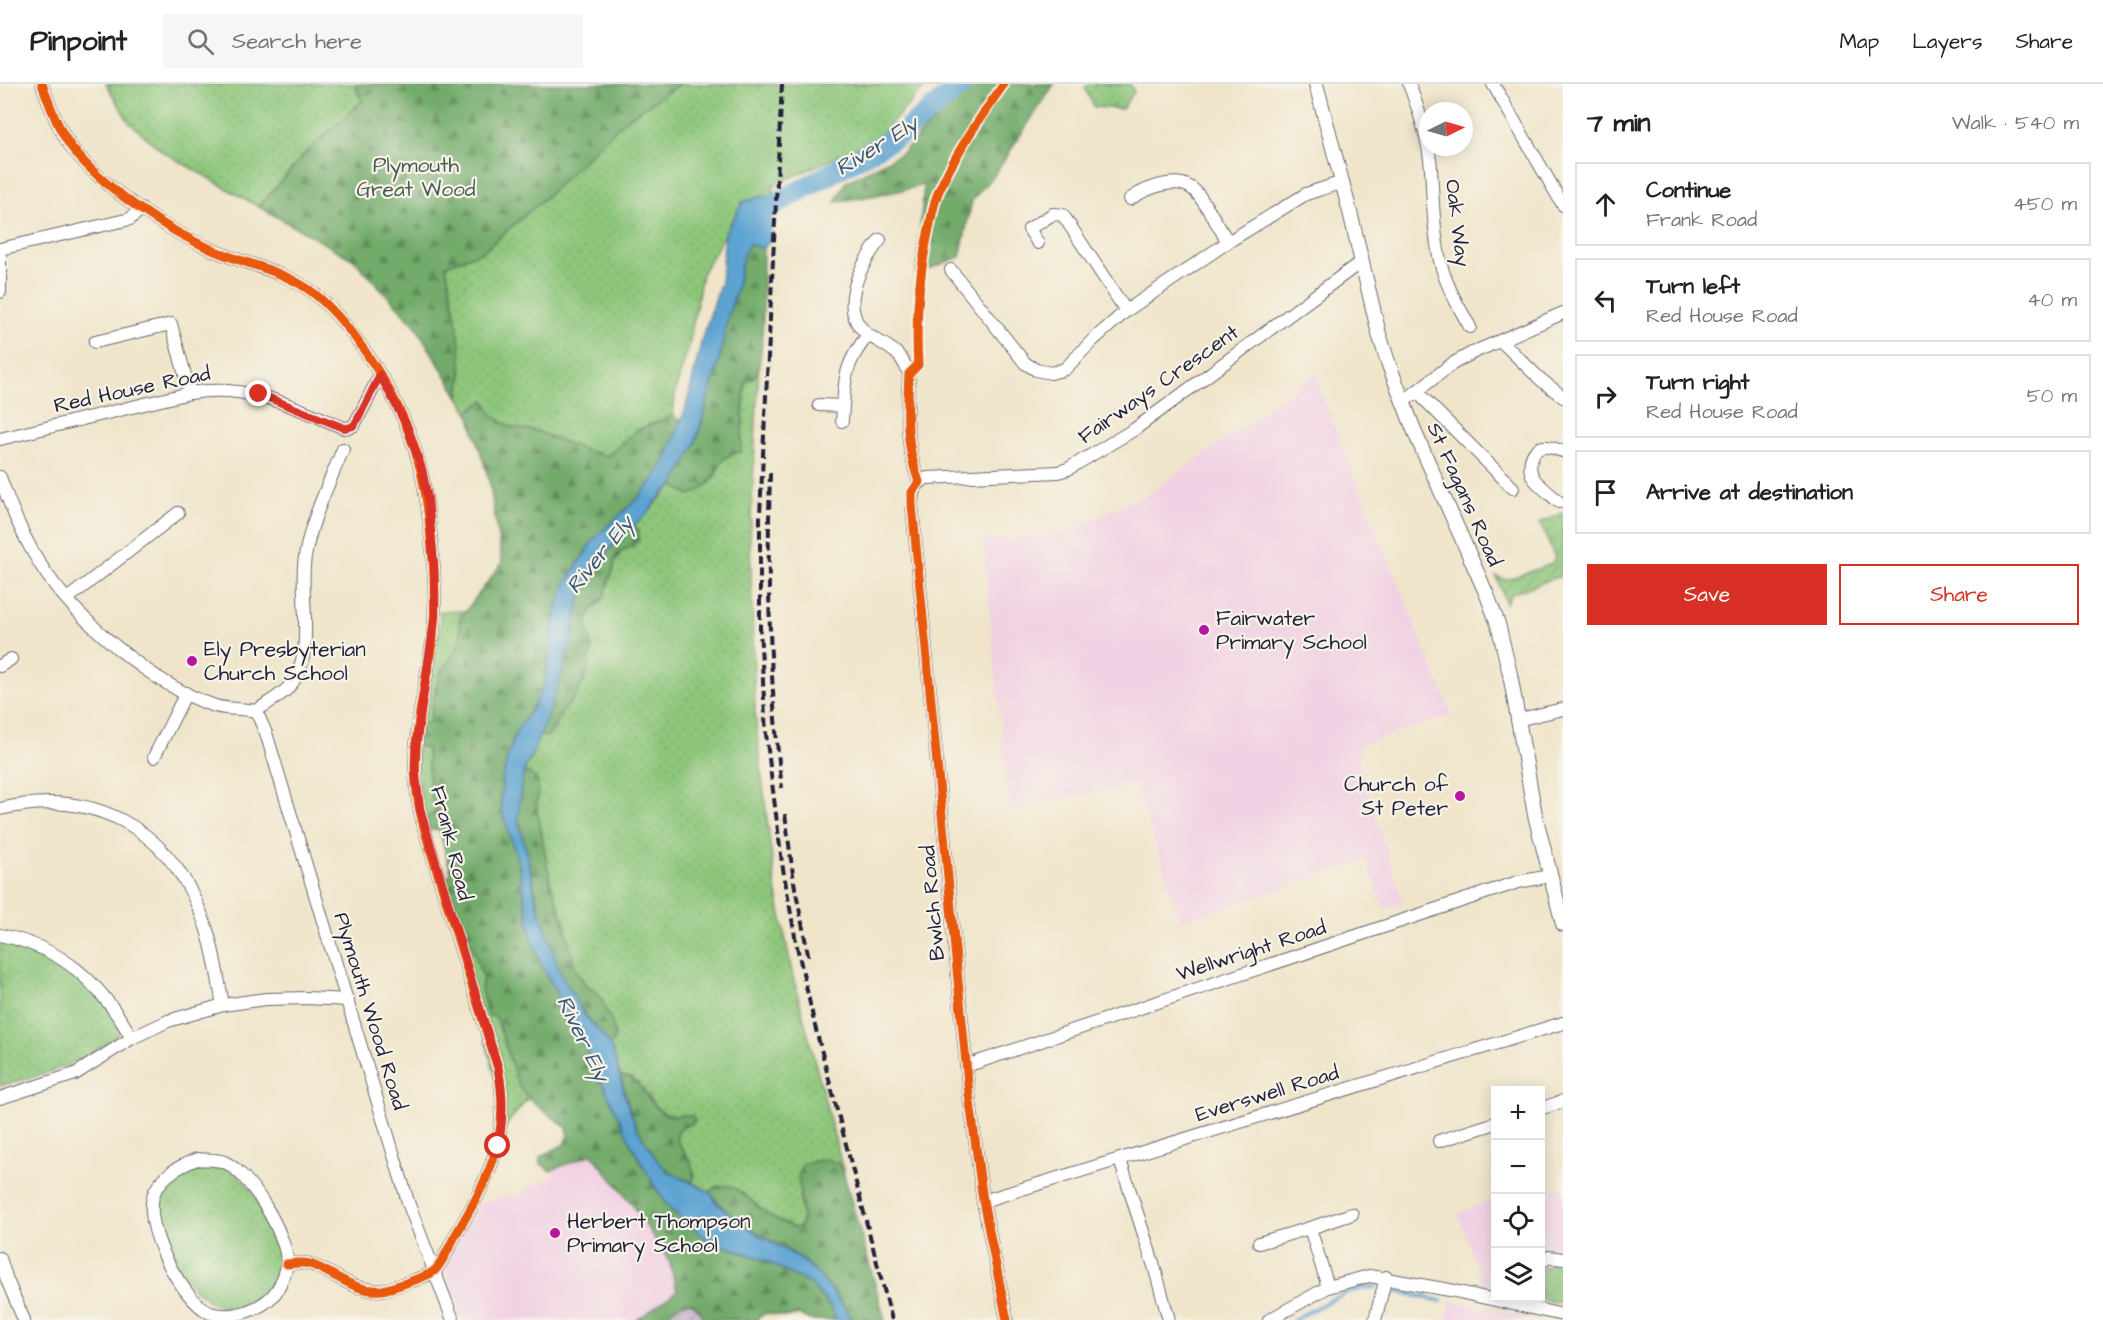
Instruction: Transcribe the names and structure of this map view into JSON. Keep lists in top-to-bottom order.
{
  "streets": {
    "street": [
      "Oak Way",
      "Fairways Crescent",
      "Red House Road",
      "St Fagans Road",
      "Frank Road",
      "Bwlch Road",
      "Wellwright Road",
      "Plymouth Wood Road",
      "Everswell Road"
    ]
  },
  "crossings": [
    ["Fairways Crescent", "St Fagans Road"],
    ["Fairways Crescent", "Bwlch Road"],
    ["Red House Road", "Frank Road"],
    ["St Fagans Road", "Wellwright Road"],
    ["Frank Road", "Plymouth Wood Road"],
    ["Bwlch Road", "Wellwright Road"],
    ["Bwlch Road", "Everswell Road"]
  ],
  "water": ["River Ely"],
  "parks": ["Plymouth Great Wood"],
  "places": [
    "Fairwater Primary School",
    "Ely Presbyterian Church School",
    "Church of St Peter",
    "Herbert Thompson Primary School"
  ],
  "north": "right",
  "page": {
    "header": "Pinpoint",
    "search": "Search here",
    "nav": ["Map", "Layers", "Share"],
    "heading": ["7 min", "Walk · 540 m"],
    "list": [
      ["Continue", "Frank Road", "450 m"],
      ["Turn left", "Red House Road", "40 m"],
      ["Turn right", "Red House Road", "50 m"],
      "Arrive at destination"
    ],
    "buttons": ["Save", "Share"],
    "map_buttons": ["+", "−"]
  }
}
